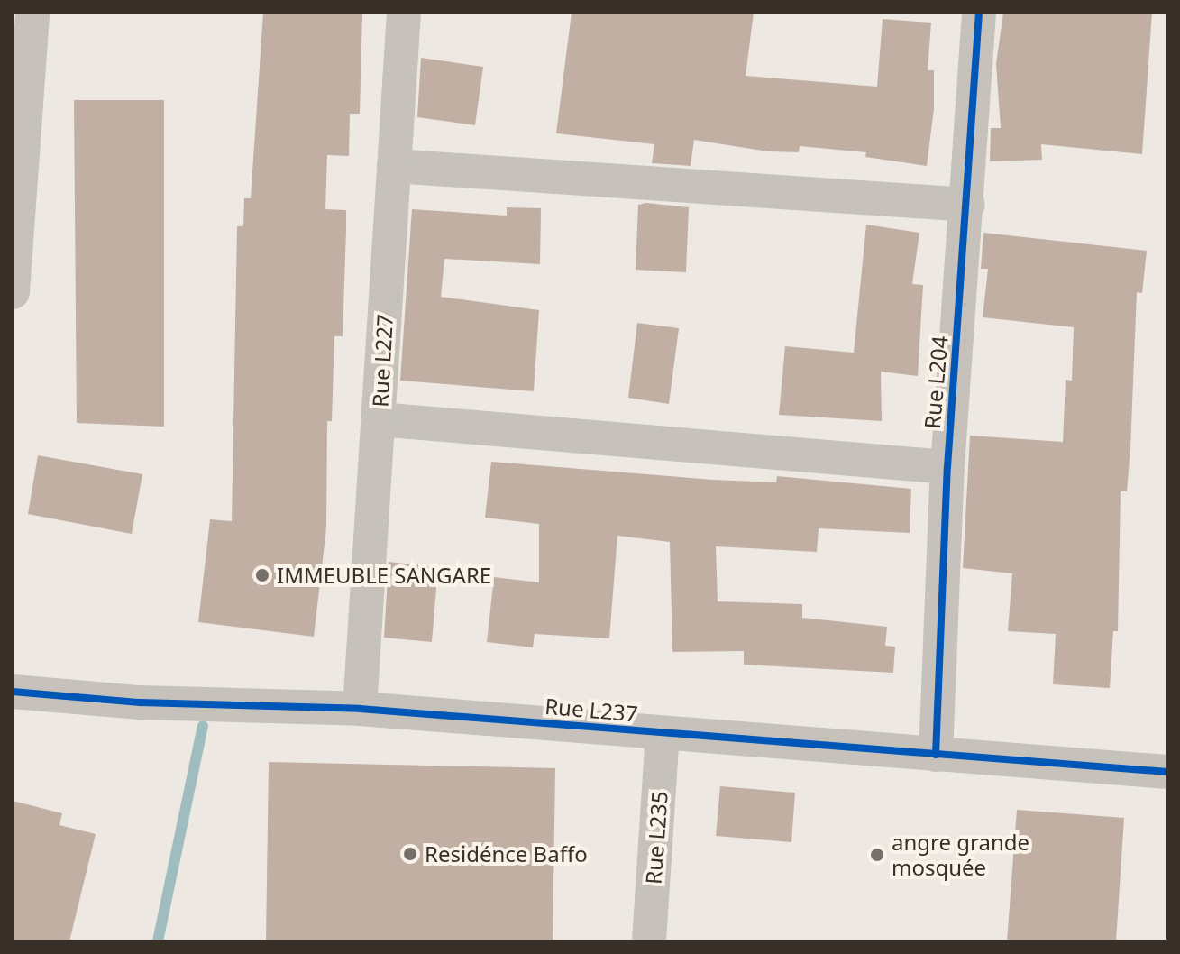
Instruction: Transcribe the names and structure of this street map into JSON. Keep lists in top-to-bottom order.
{
  "streets": {
    "street": [
      "Rue L227",
      "Rue L204",
      "Rue L237",
      "Rue L235"
    ]
  },
  "crossings": [
    ["Rue L227", "Rue L237"],
    ["Rue L204", "Rue L237"],
    ["Rue L237", "Rue L235"]
  ],
  "places": ["IMMEUBLE SANGARE", "Residénce Baffo", "angre grande mosquée"]
}
